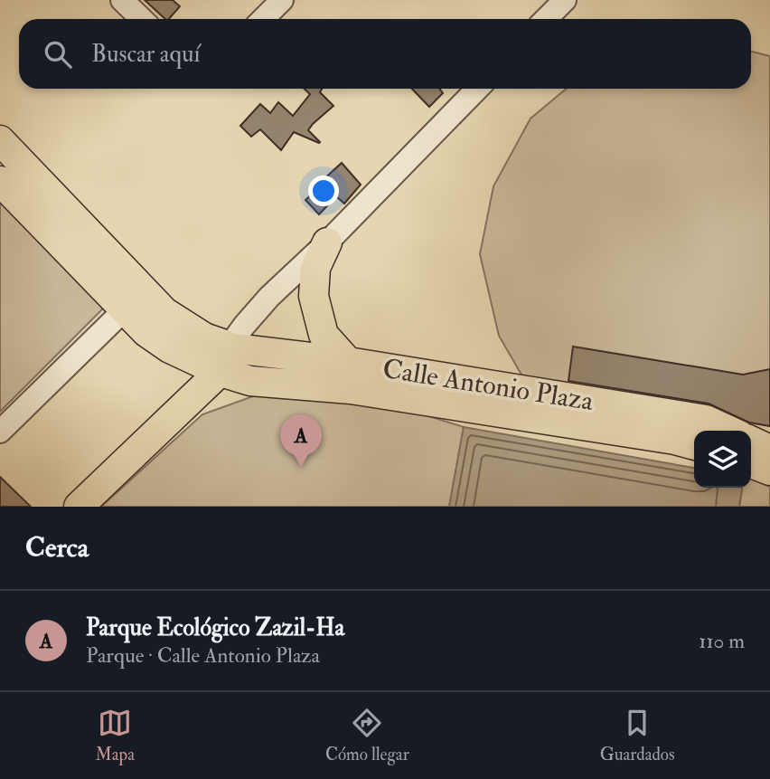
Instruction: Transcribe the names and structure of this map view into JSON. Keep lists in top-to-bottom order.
{
  "streets": {
    "main road": ["Calle Antonio Plaza"]
  },
  "page": {
    "search": "Buscar aquí",
    "pins": "A",
    "heading": "Cerca",
    "list": [
      {
        "mark": "A",
        "name": "Parque Ecológico Zazil-Ha",
        "note": "Parque · Calle Antonio Plaza",
        "value": "110 m"
      }
    ],
    "nav": ["Mapa", "Cómo llegar", "Guardados"]
  }
}
